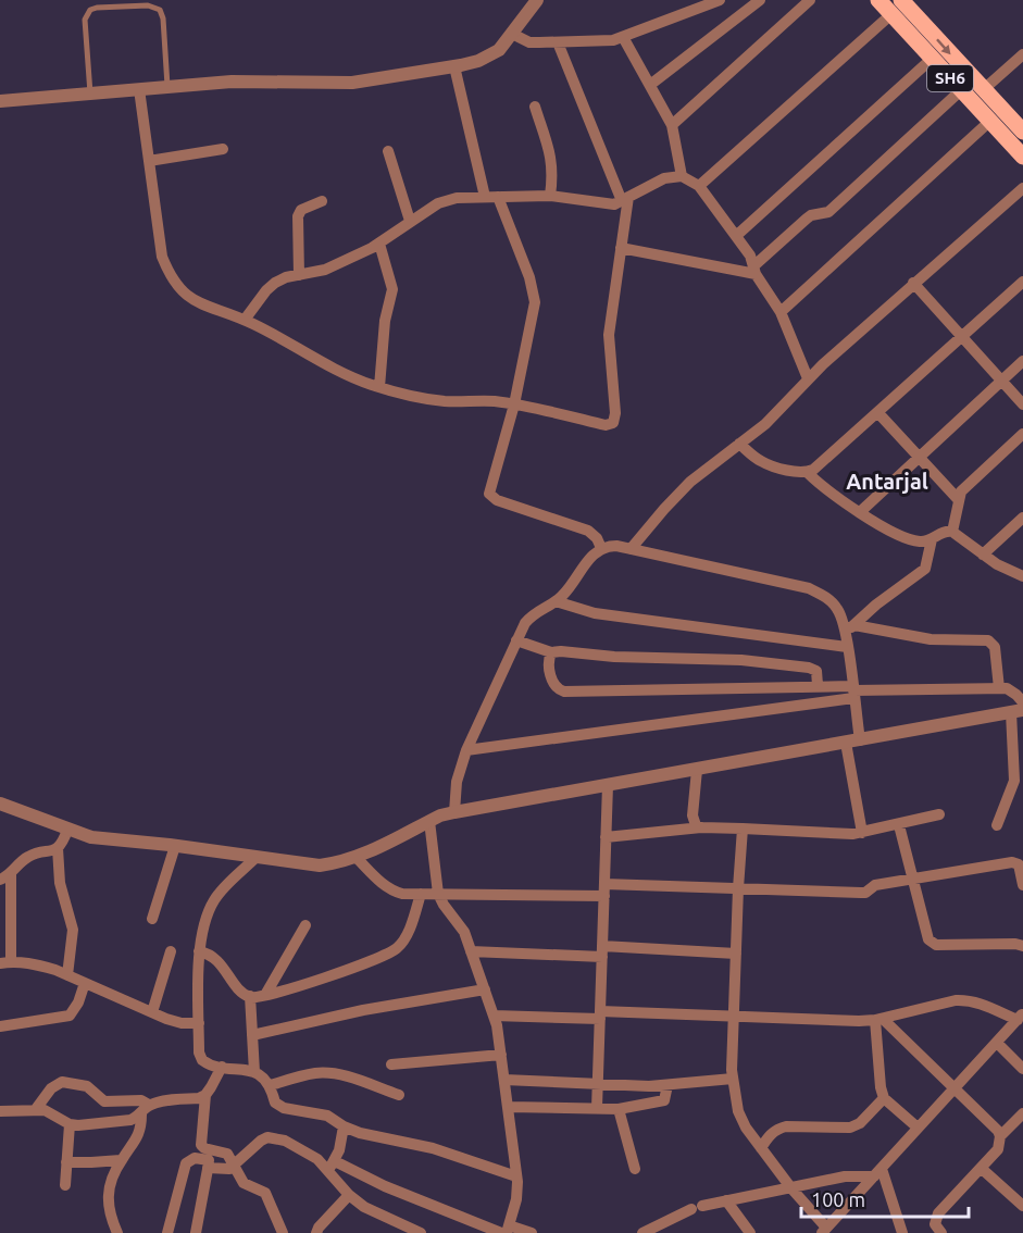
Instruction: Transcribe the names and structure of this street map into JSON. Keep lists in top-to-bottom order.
{
  "streets": {
    "main road": ["SH6"]
  },
  "districts": ["Antarjal"],
  "scale_bar": "100 m"
}
